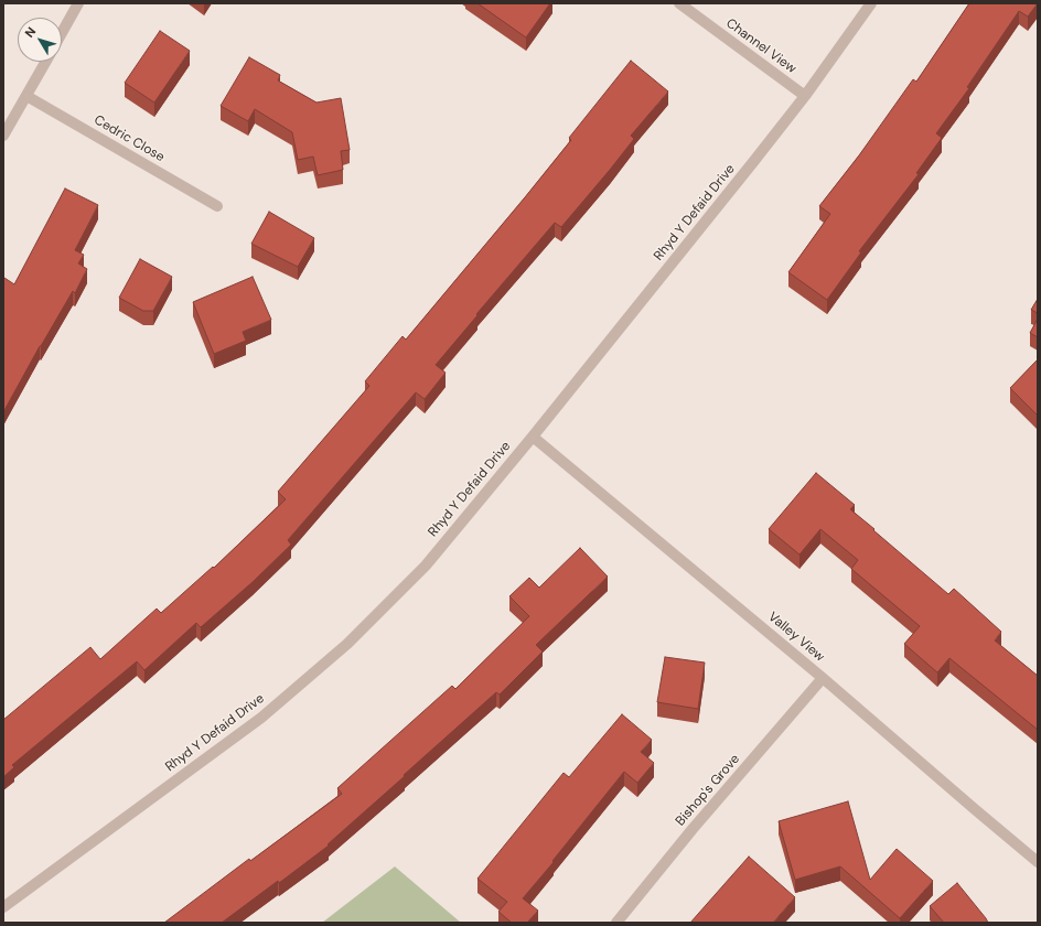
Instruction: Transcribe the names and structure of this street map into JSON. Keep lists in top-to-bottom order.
{
  "streets": {
    "street": [
      "Channel View",
      "Cedric Close",
      "Rhyd Y Defaid Drive",
      "Valley View",
      "Bishop's Grove"
    ]
  },
  "crossings": [
    ["Channel View", "Rhyd Y Defaid Drive"],
    ["Rhyd Y Defaid Drive", "Valley View"],
    ["Valley View", "Bishop's Grove"]
  ],
  "north": "top left"
}
